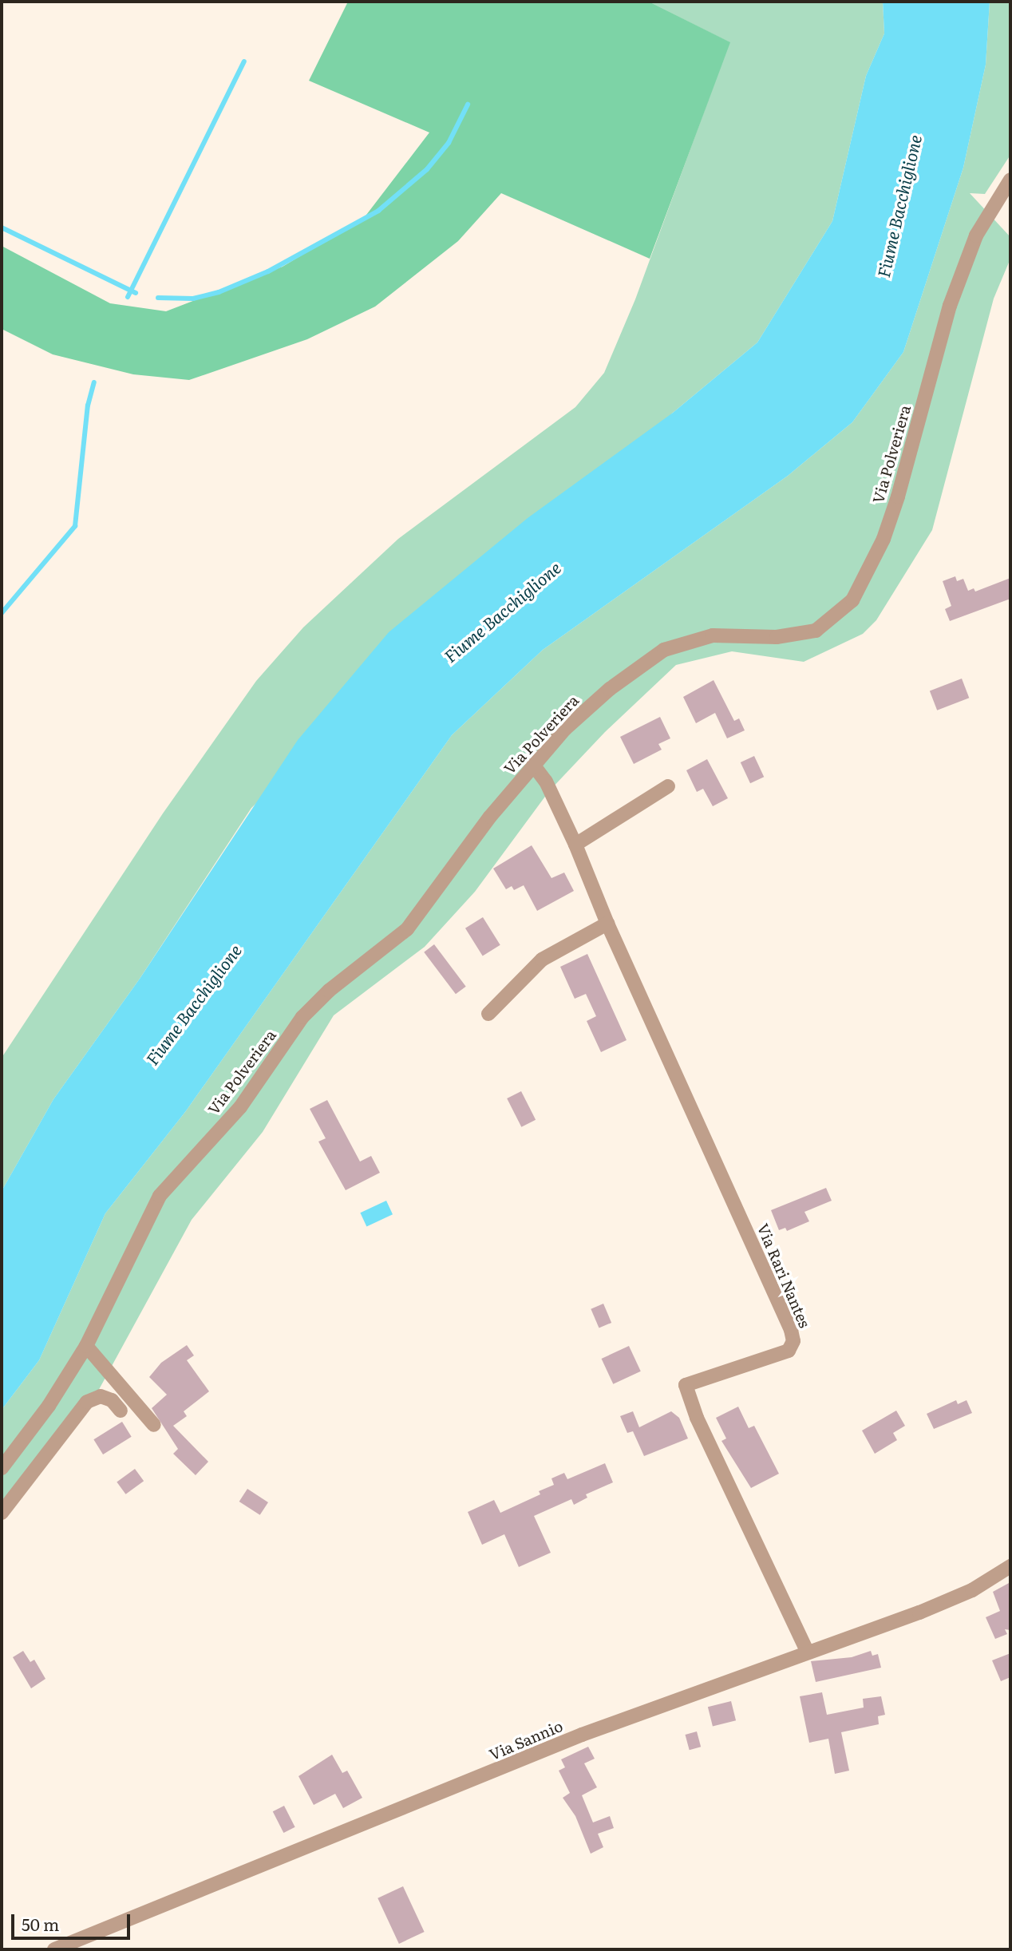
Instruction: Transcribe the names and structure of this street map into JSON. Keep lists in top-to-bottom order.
{
  "streets": {
    "street": ["Via Polveriera", "Via Rari Nantes", "Via Sannio"]
  },
  "crossings": [
    ["Via Polveriera", "Via Rari Nantes"],
    ["Via Rari Nantes", "Via Sannio"]
  ],
  "water": ["Fiume Bacchiglione"],
  "scale_bar": "50 m"
}
